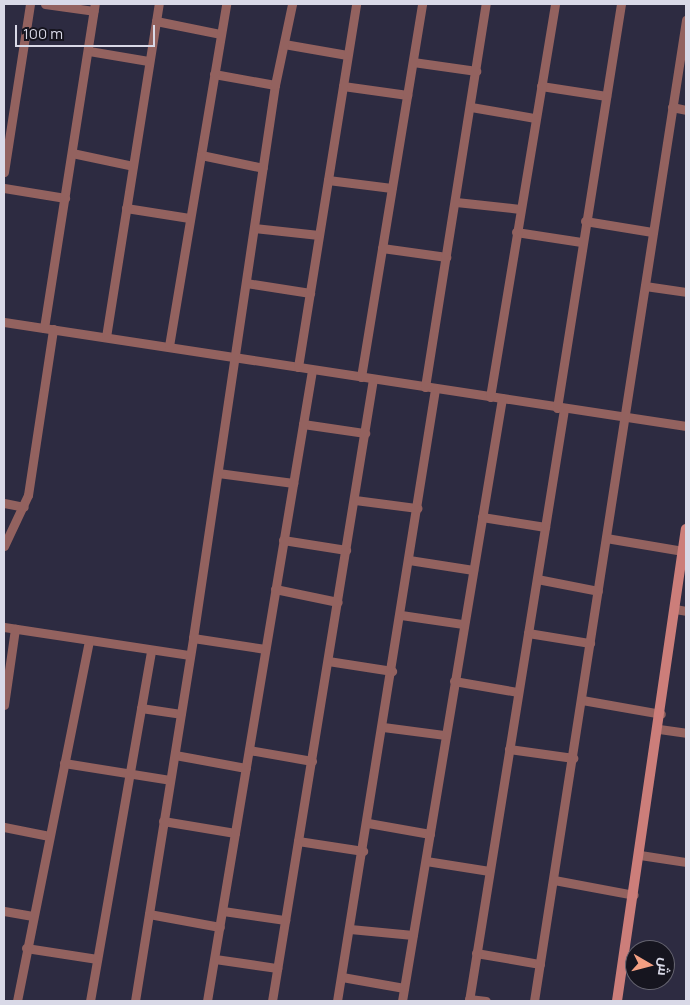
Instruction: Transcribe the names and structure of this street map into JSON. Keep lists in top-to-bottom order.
{
  "scale_bar": "100 m",
  "north": "right"
}
